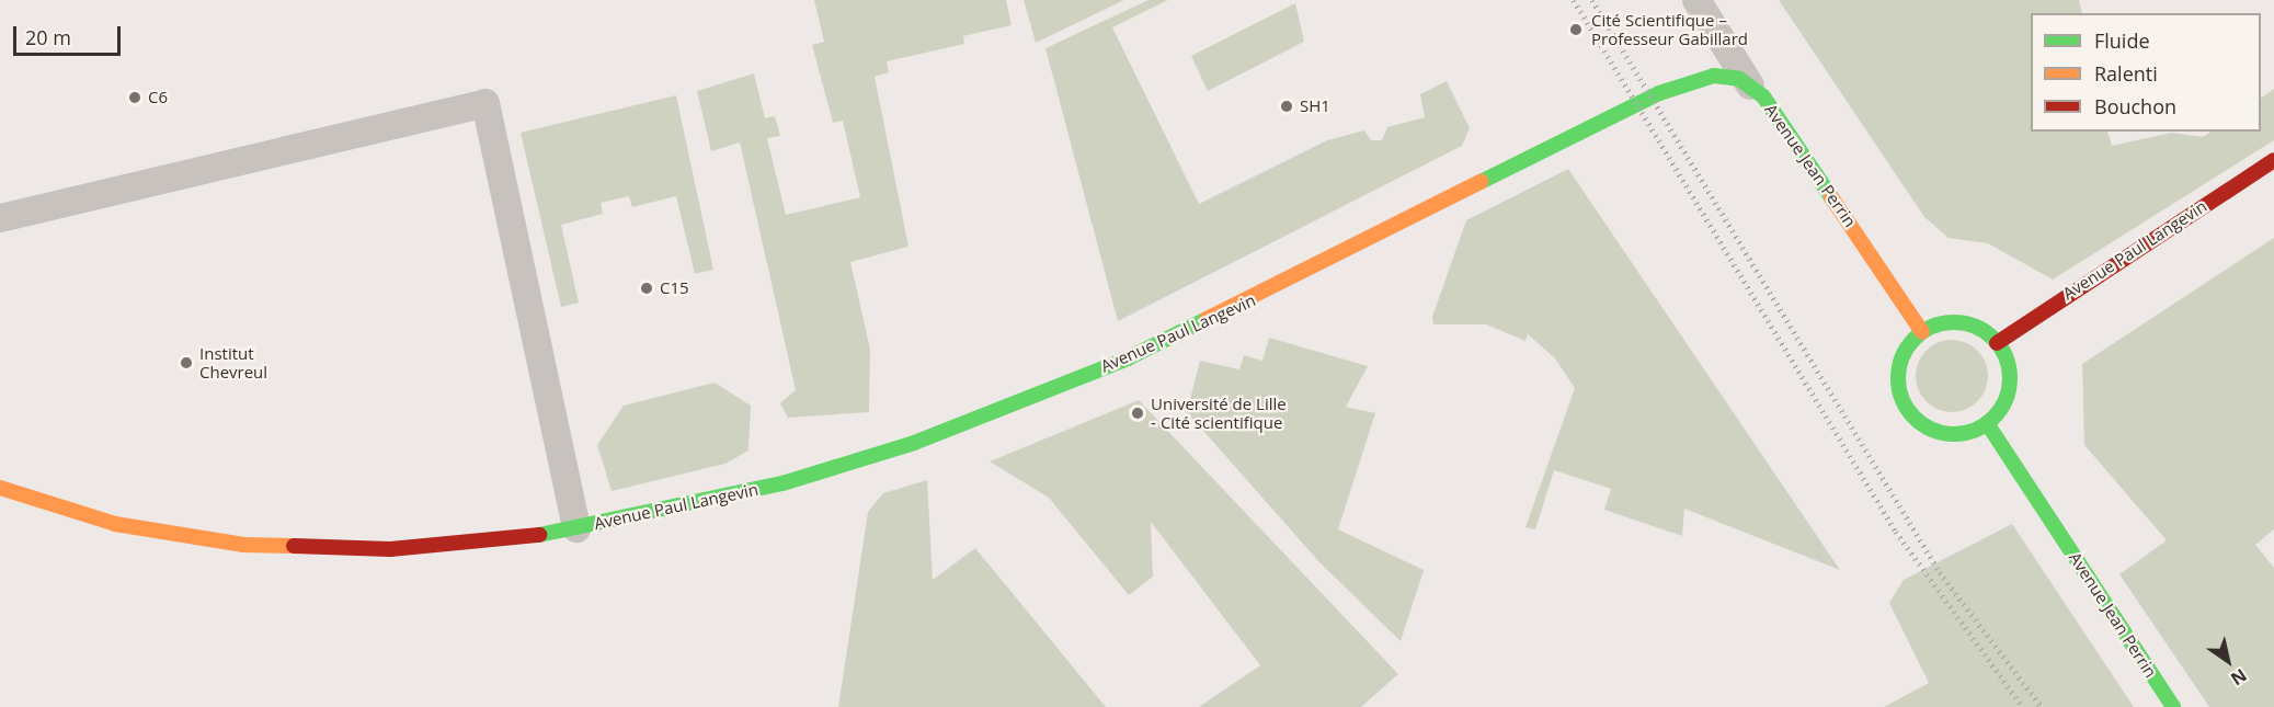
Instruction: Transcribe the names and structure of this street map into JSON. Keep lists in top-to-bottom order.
{
  "streets": {
    "street": ["Avenue Jean Perrin", "Avenue Paul Langevin"]
  },
  "crossings": [
    ["Avenue Jean Perrin", "Avenue Paul Langevin"]
  ],
  "places": [
    "Cité Scientifique – Professeur Gabillard",
    "C6",
    "SH1",
    "C15",
    "Institut Chevreul",
    "Université de Lille ‐ Cité scientifique"
  ],
  "legend": ["Fluide", "Ralenti", "Bouchon"],
  "scale_bar": "20 m",
  "north": "bottom right"
}
